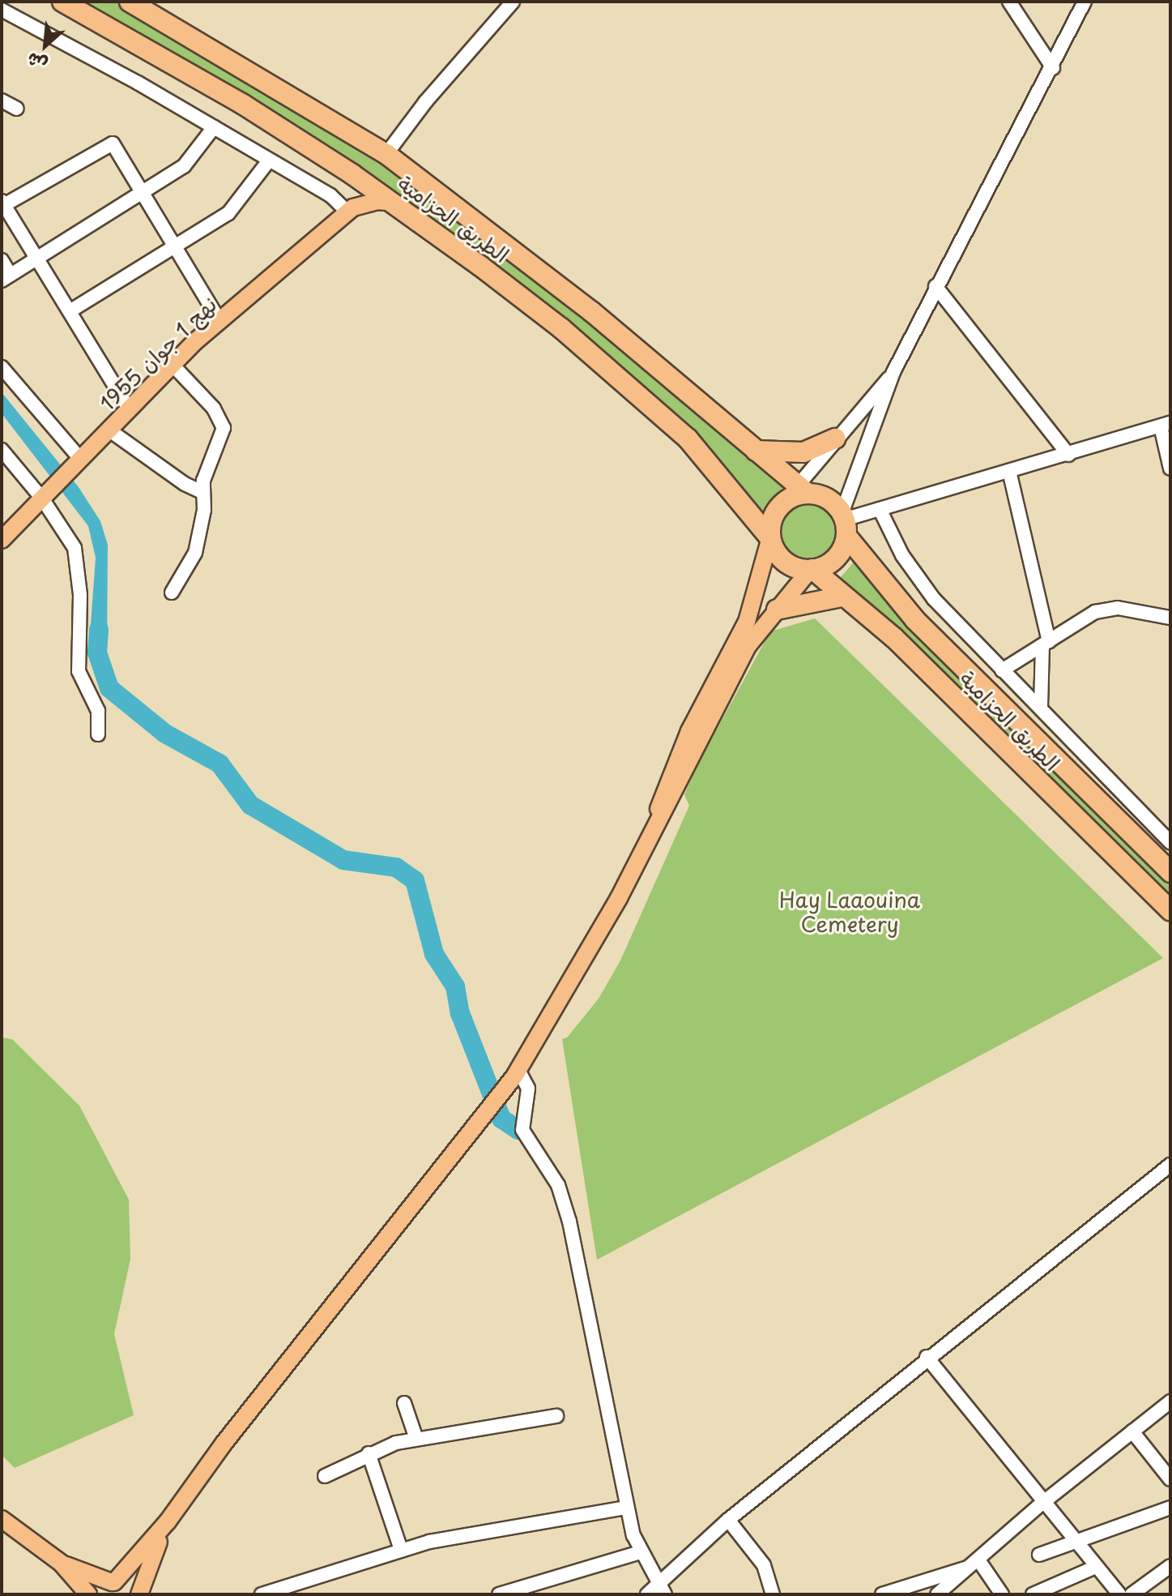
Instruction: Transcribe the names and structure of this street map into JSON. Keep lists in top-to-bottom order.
{
  "streets": {
    "highway": ["الطريق الحزامية"],
    "main road": ["نهج 1 جوان 1955"]
  },
  "parks": ["Hay Laaouina Cemetery"],
  "north": "bottom left"
}
